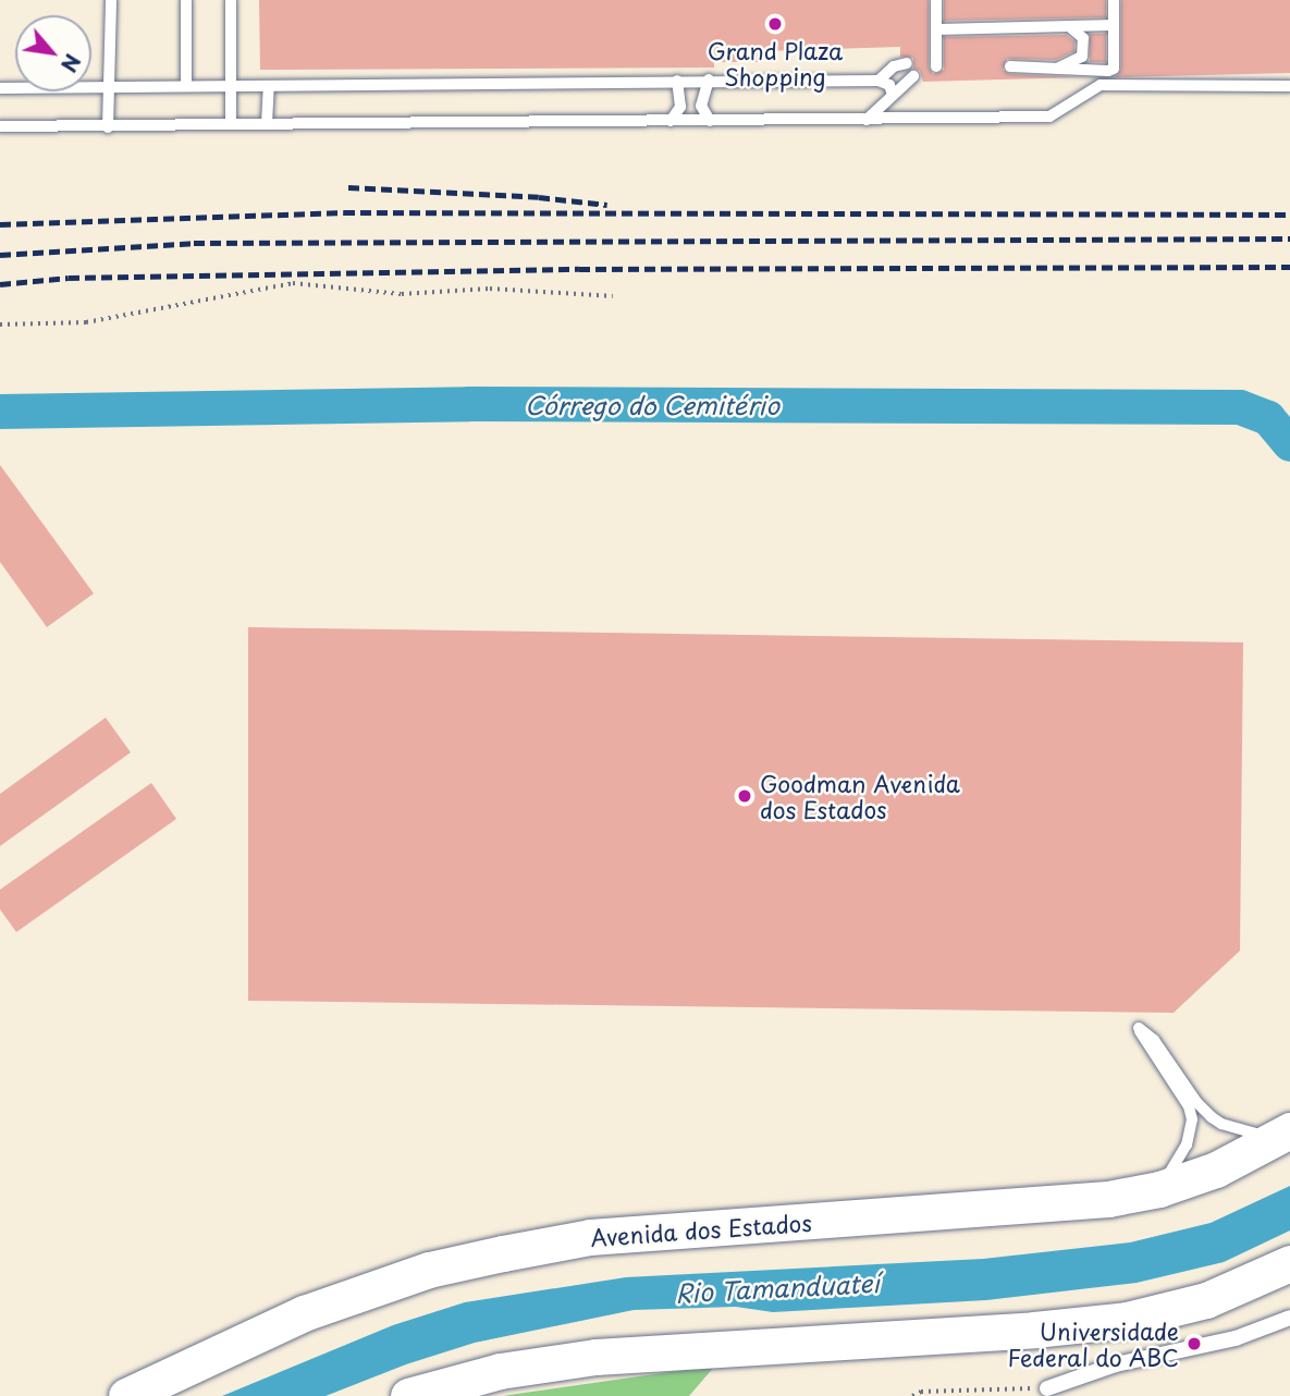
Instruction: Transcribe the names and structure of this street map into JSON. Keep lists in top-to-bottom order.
{
  "streets": {
    "highway": ["Avenida dos Estados"]
  },
  "water": ["Córrego do Cemitério", "Rio Tamanduateí"],
  "places": ["Grand Plaza Shopping", "Goodman Avenida dos Estados", "Universidade Federal do ABC"],
  "north": "bottom right"
}
